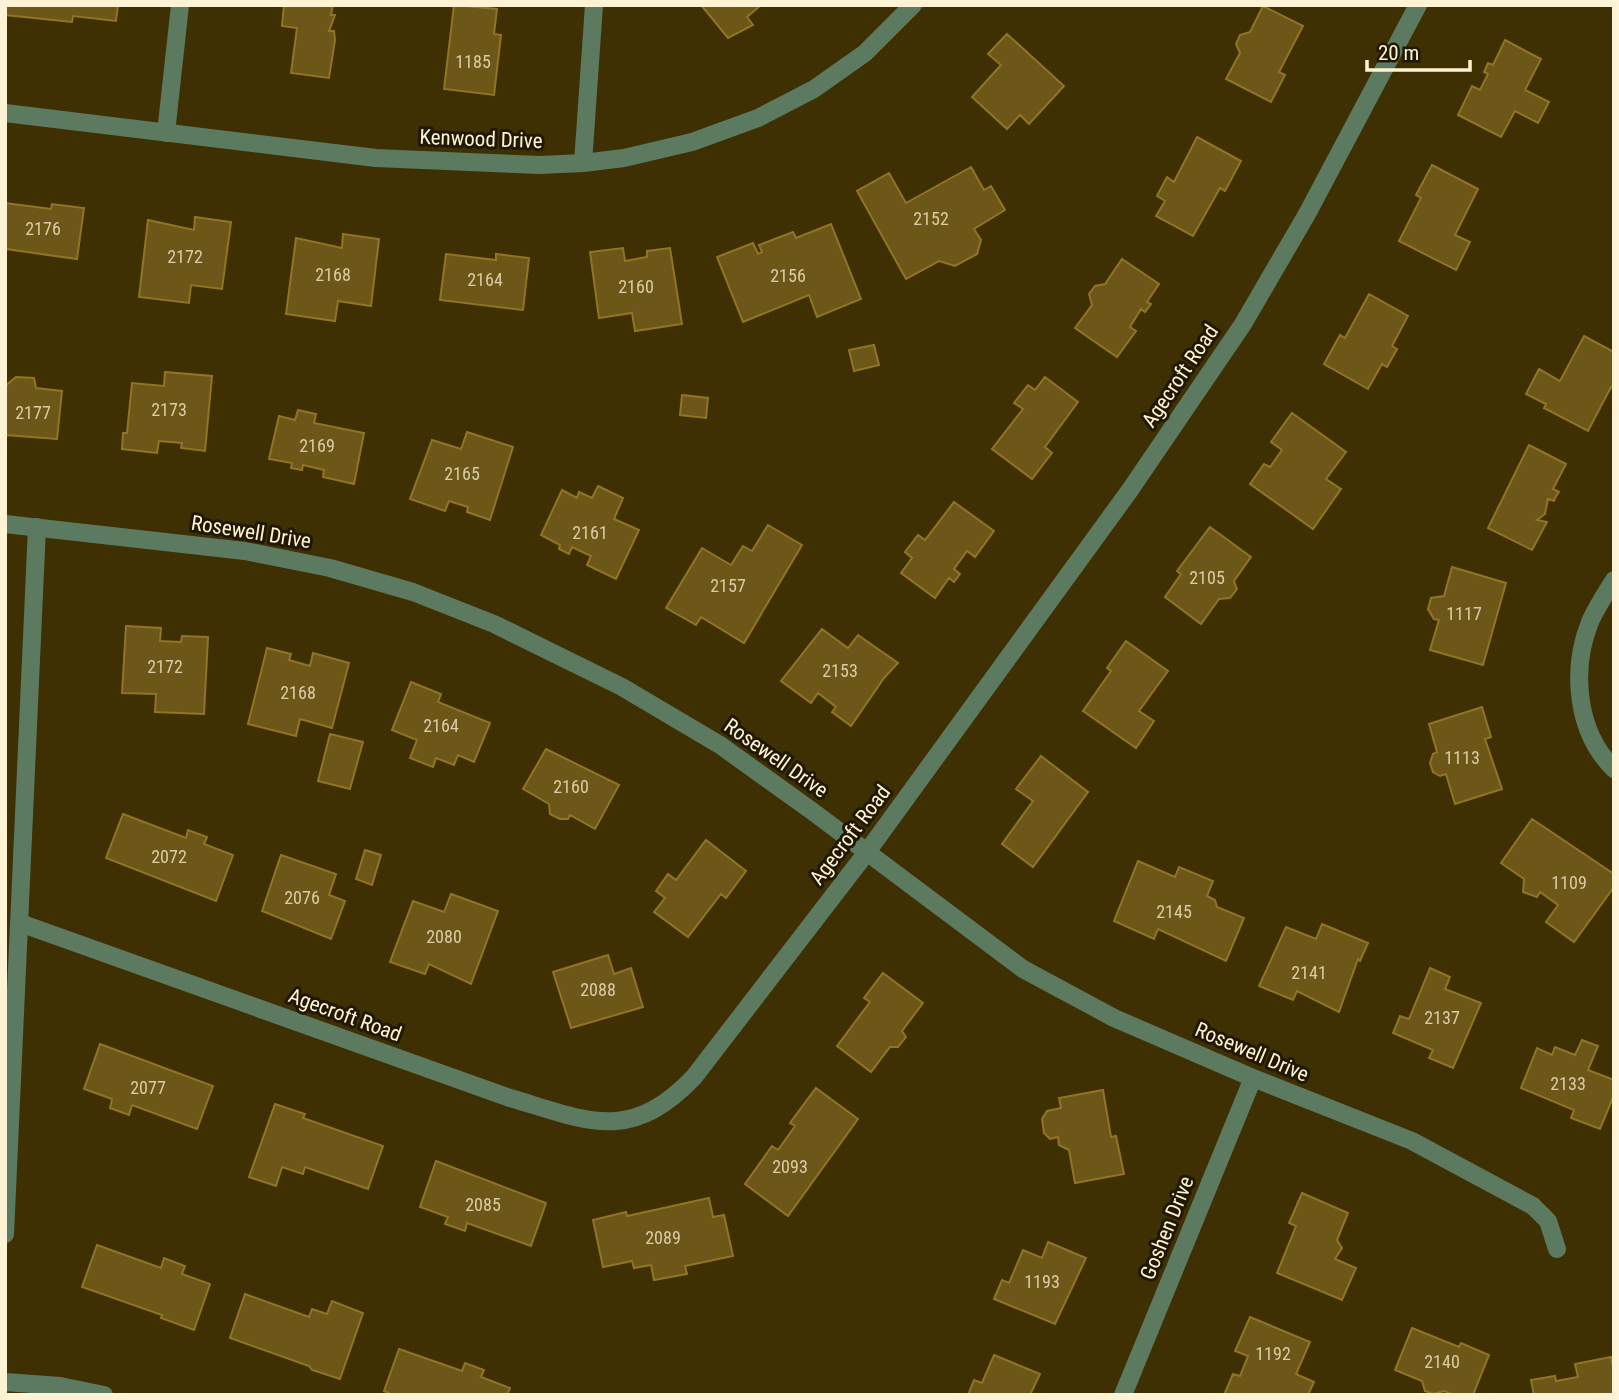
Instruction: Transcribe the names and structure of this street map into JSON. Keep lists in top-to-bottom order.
{
  "streets": {
    "street": [
      "Kenwood Drive",
      "Agecroft Road",
      "Rosewell Drive",
      "Goshen Drive"
    ]
  },
  "crossings": [
    ["Agecroft Road", "Rosewell Drive"],
    ["Rosewell Drive", "Goshen Drive"]
  ],
  "house_numbers": [
    "1185",
    "2152",
    "2176",
    "2172",
    "2168",
    "2156",
    "2164",
    "2160",
    "2173",
    "2177",
    "2169",
    "2165",
    "2161",
    "2105",
    "2157",
    "1117",
    "2172",
    "2153",
    "2168",
    "2164",
    "1113",
    "2160",
    "2072",
    "1109",
    "2076",
    "2145",
    "2080",
    "2141",
    "2088",
    "2137",
    "2133",
    "2077",
    "2093",
    "2085",
    "2089",
    "1193",
    "1192",
    "2140"
  ],
  "scale_bar": "20 m"
}
